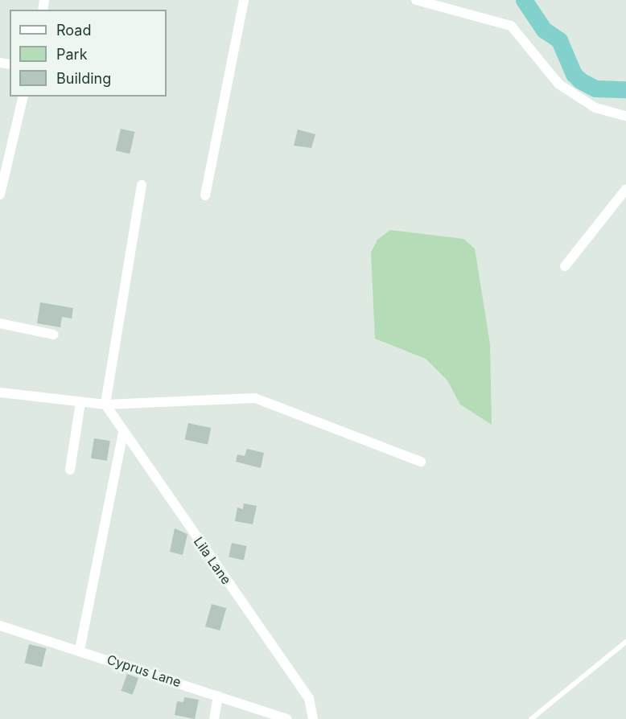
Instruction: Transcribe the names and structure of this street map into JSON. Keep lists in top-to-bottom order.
{
  "streets": {
    "street": ["Lila Lane", "Cyprus Lane"]
  },
  "legend": ["Road", "Park", "Building"]
}
